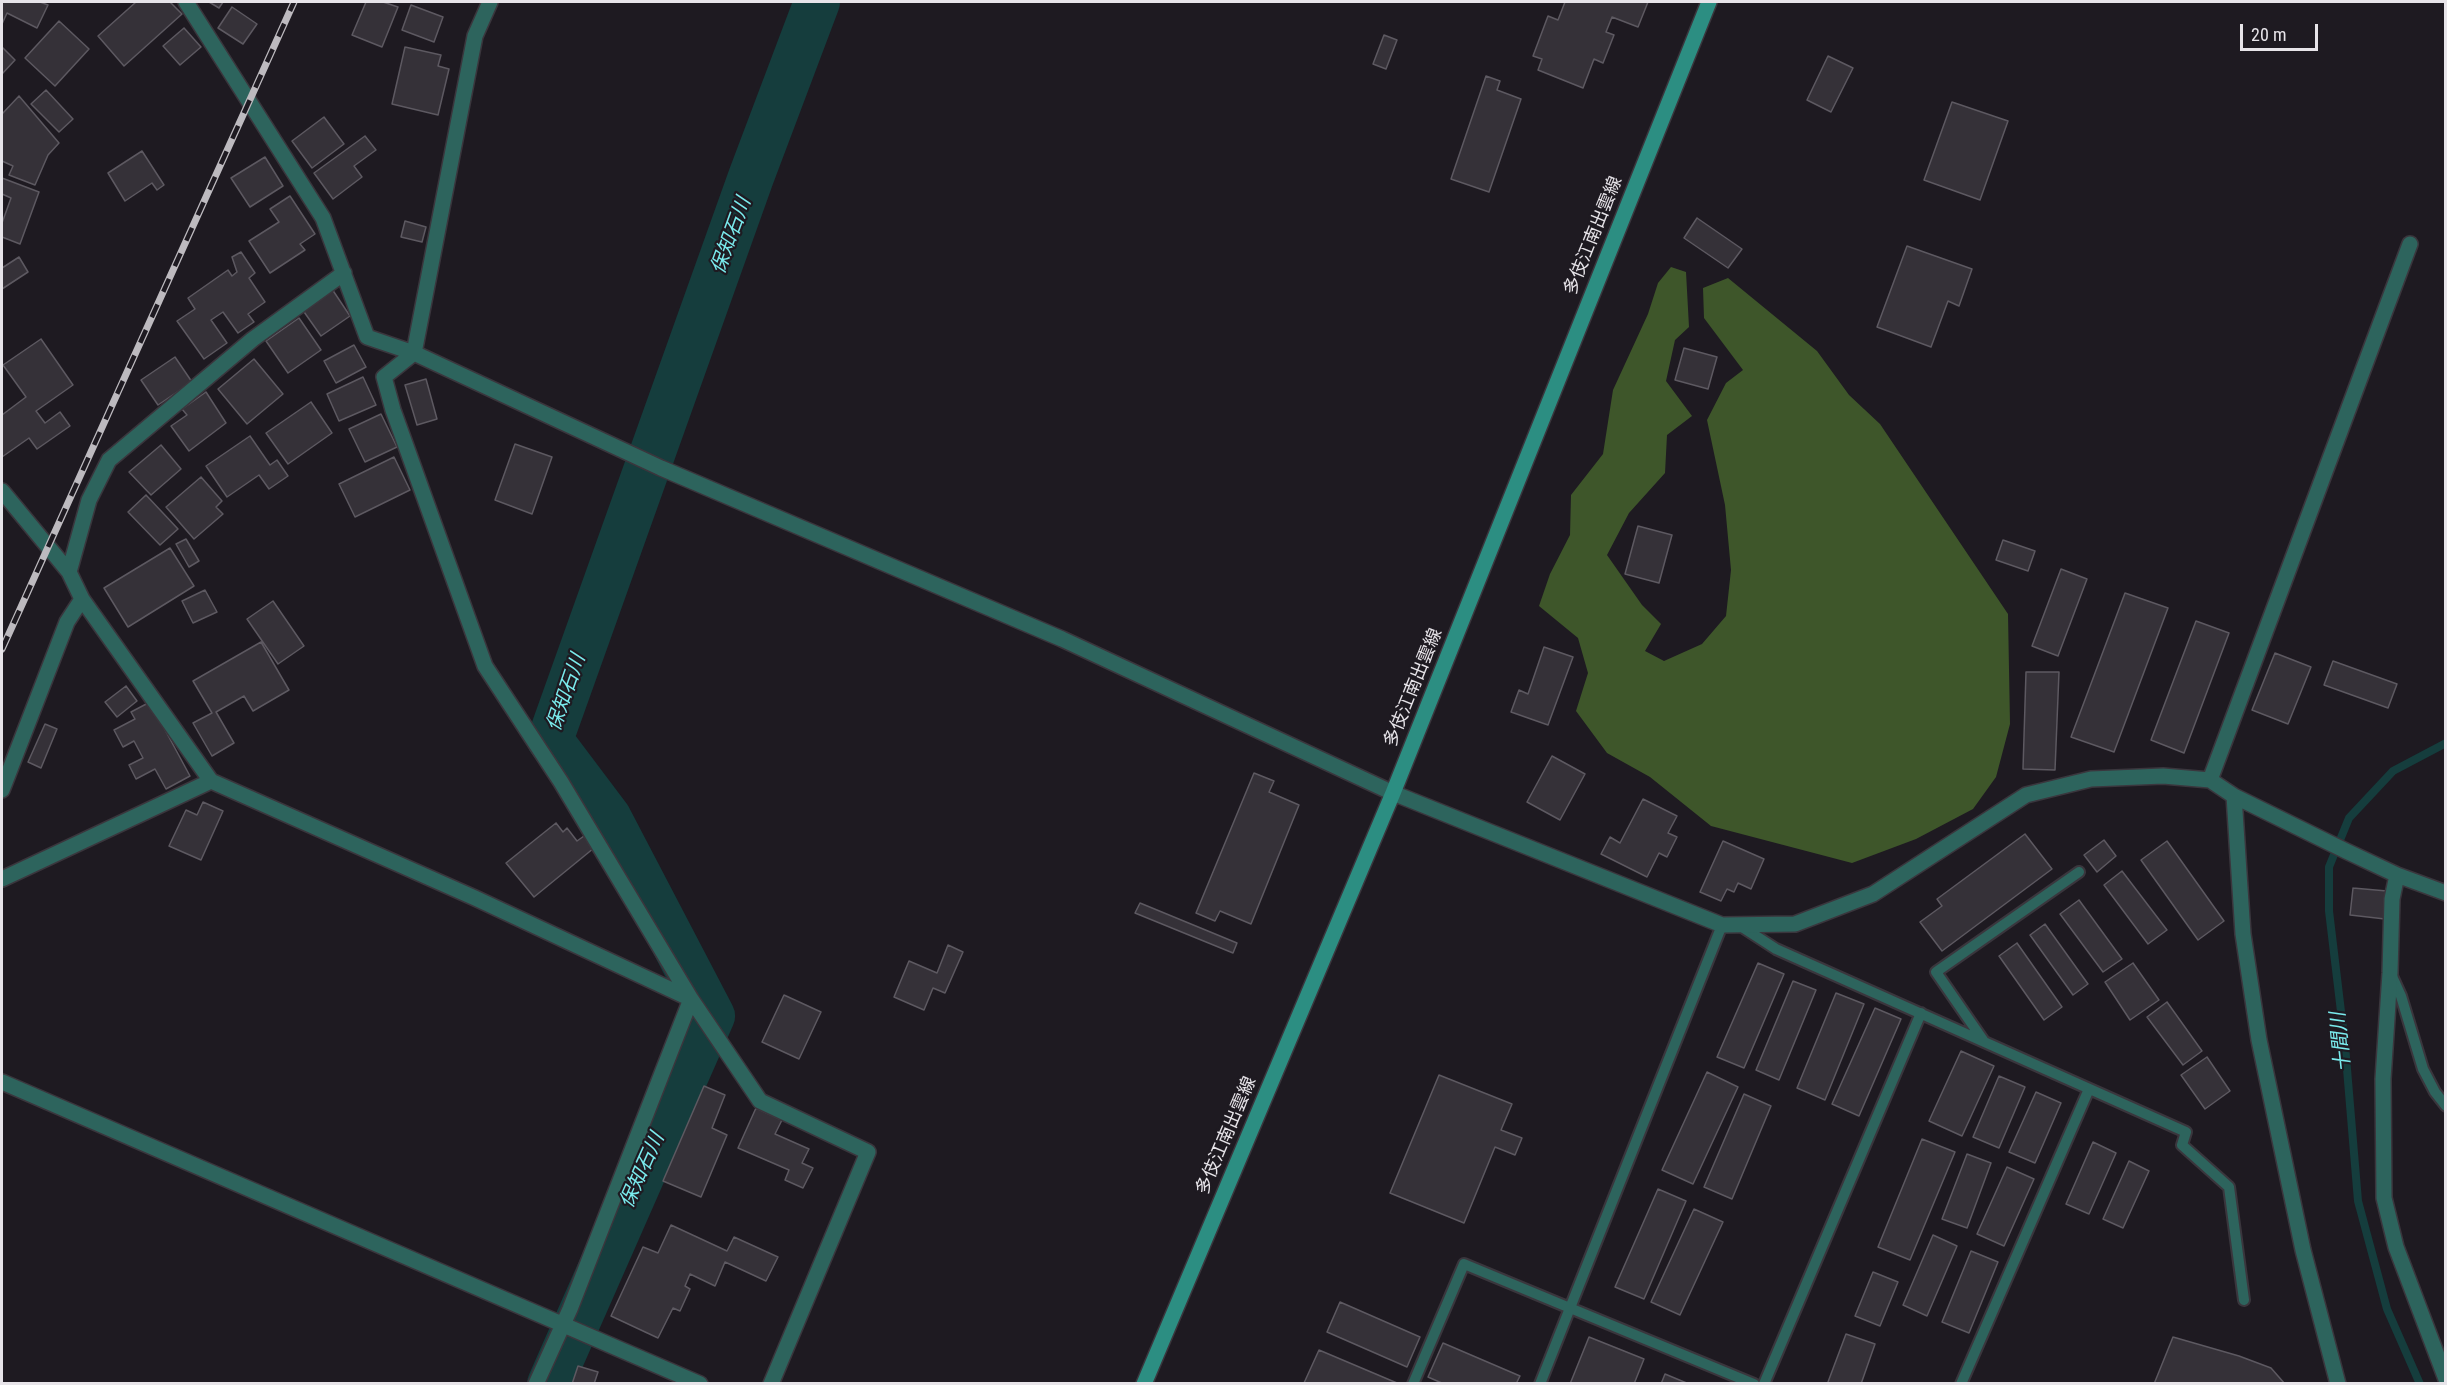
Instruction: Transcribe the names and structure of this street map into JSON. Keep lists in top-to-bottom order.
{
  "streets": {
    "main road": ["多伎江南出雲線"]
  },
  "water": ["保知石川", "十間川"],
  "scale_bar": "20 m"
}
